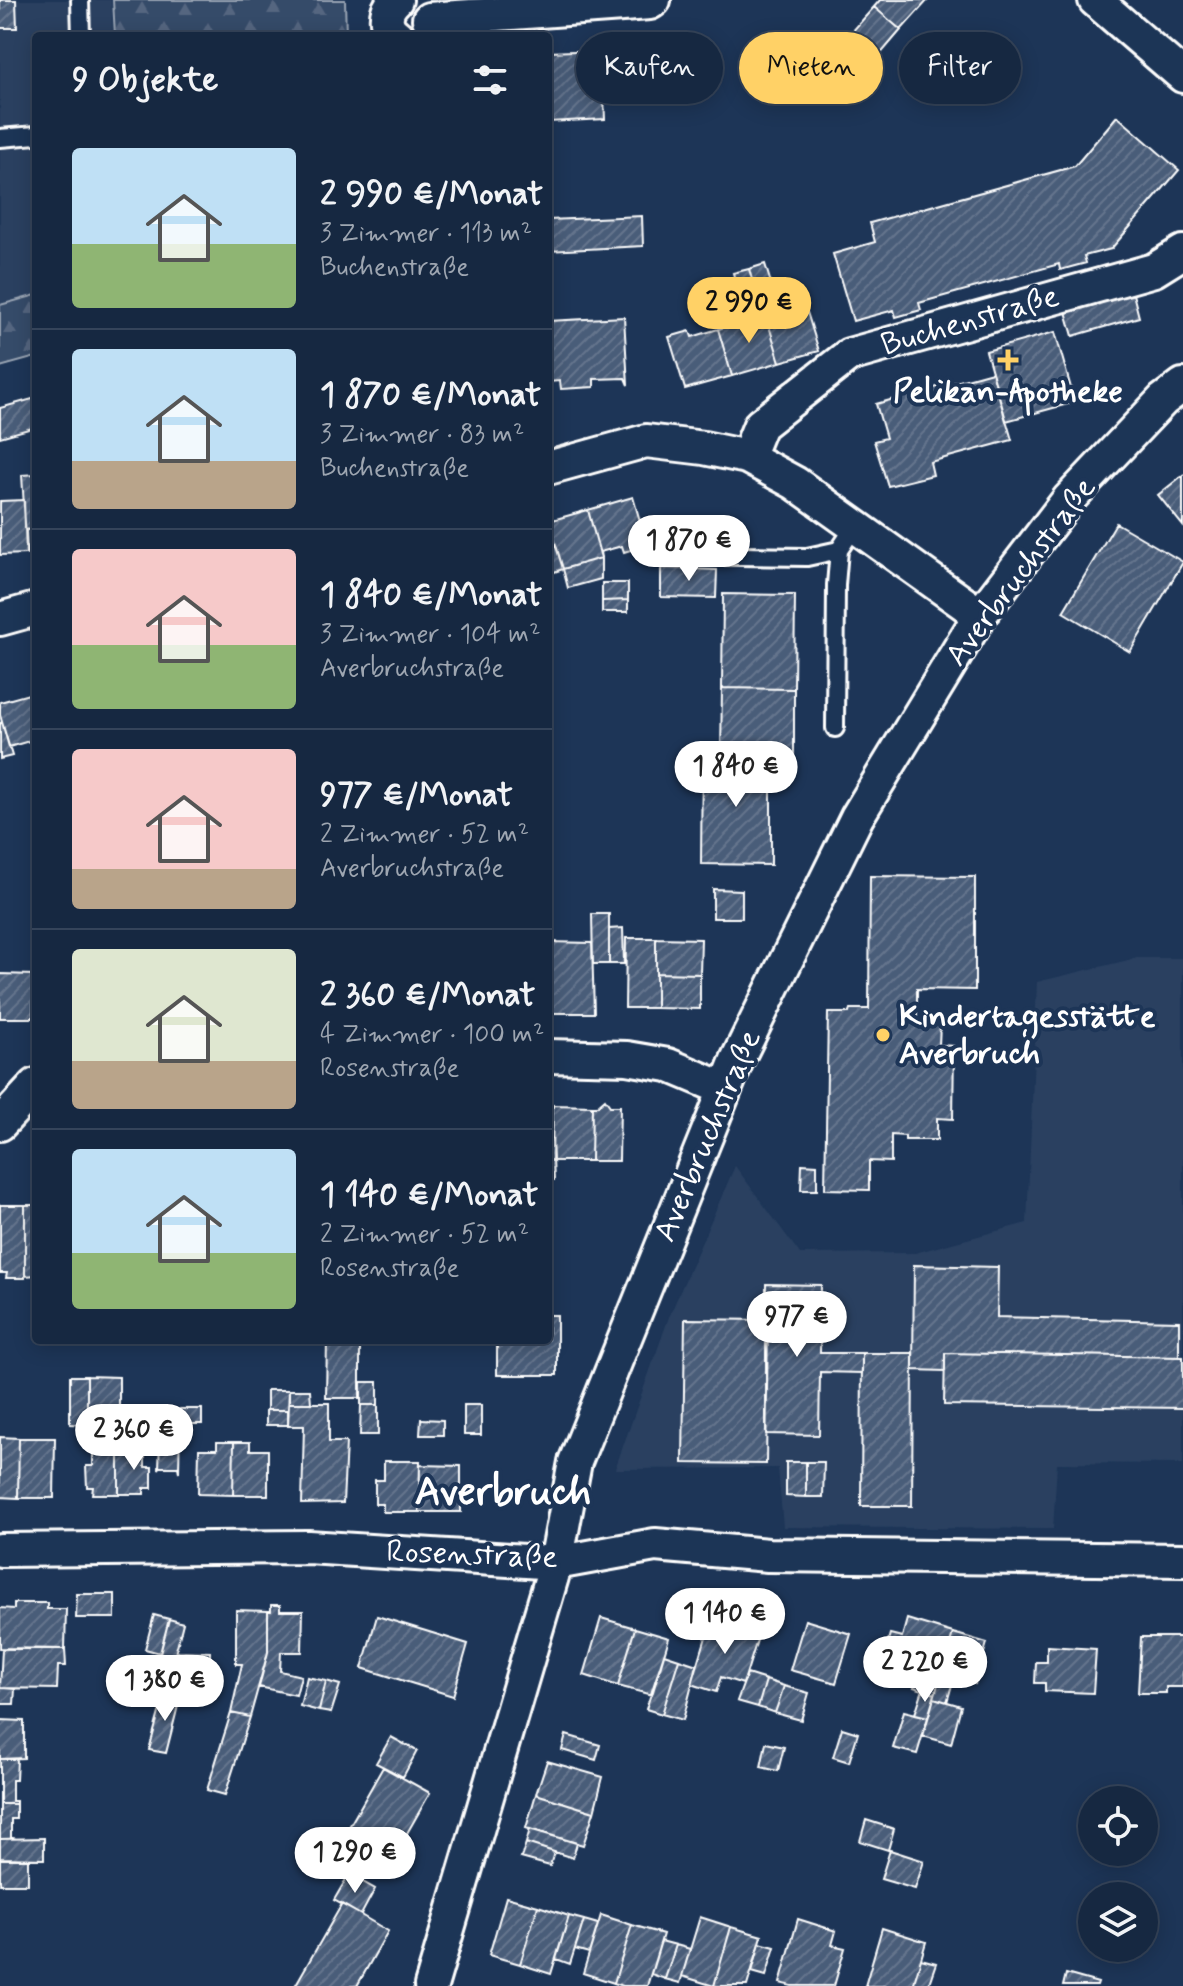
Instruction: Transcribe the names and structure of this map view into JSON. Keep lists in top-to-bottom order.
{
  "streets": {
    "street": ["Buchenstraße", "Averbruchstraße", "Rosenstraße"]
  },
  "crossings": [
    ["Averbruchstraße", "Rosenstraße"]
  ],
  "districts": ["Averbruch"],
  "places": {
    "health": ["Pelikan-Apotheke"],
    "other": ["Kindertagesstätte Averbruch"]
  },
  "page": {
    "chip": ["Kaufen", "Mieten", "Filter"],
    "heading": "9 Objekte",
    "list": [
      {
        "name": "2 990 €/Monat",
        "note": "3 Zimmer · 113 m² · Buchenstraße"
      },
      {
        "name": "1 870 €/Monat",
        "note": "3 Zimmer · 83 m² · Buchenstraße"
      },
      {
        "name": "1 840 €/Monat",
        "note": "3 Zimmer · 104 m² · Averbruchstraße"
      },
      {
        "name": "977 €/Monat",
        "note": "2 Zimmer · 52 m² · Averbruchstraße"
      },
      {
        "name": "2 360 €/Monat",
        "note": "4 Zimmer · 100 m² · Rosenstraße"
      },
      {
        "name": "1 140 €/Monat",
        "note": "2 Zimmer · 52 m² · Rosenstraße"
      }
    ],
    "price": [
      "2 990 €",
      "1 870 €",
      "1 840 €",
      "977 €",
      "2 360 €",
      "1 140 €",
      "2 220 €",
      "1 380 €",
      "1 290 €"
    ]
  }
}
